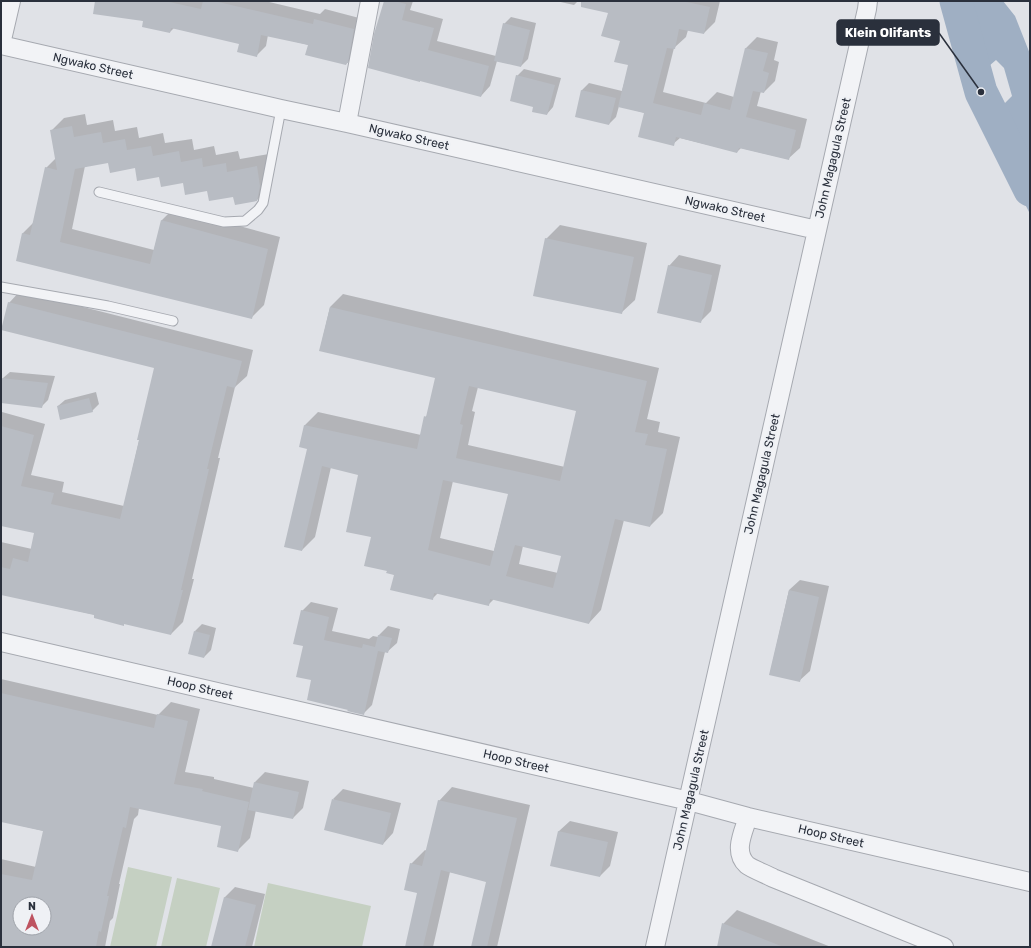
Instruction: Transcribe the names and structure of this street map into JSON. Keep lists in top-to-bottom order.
{
  "streets": {
    "street": ["Ngwako Street", "John Magagula Street", "Hoop Street"]
  },
  "crossings": [
    ["Ngwako Street", "John Magagula Street"],
    ["John Magagula Street", "Hoop Street"]
  ],
  "places": ["Klein Olifants"],
  "north": "top"
}
